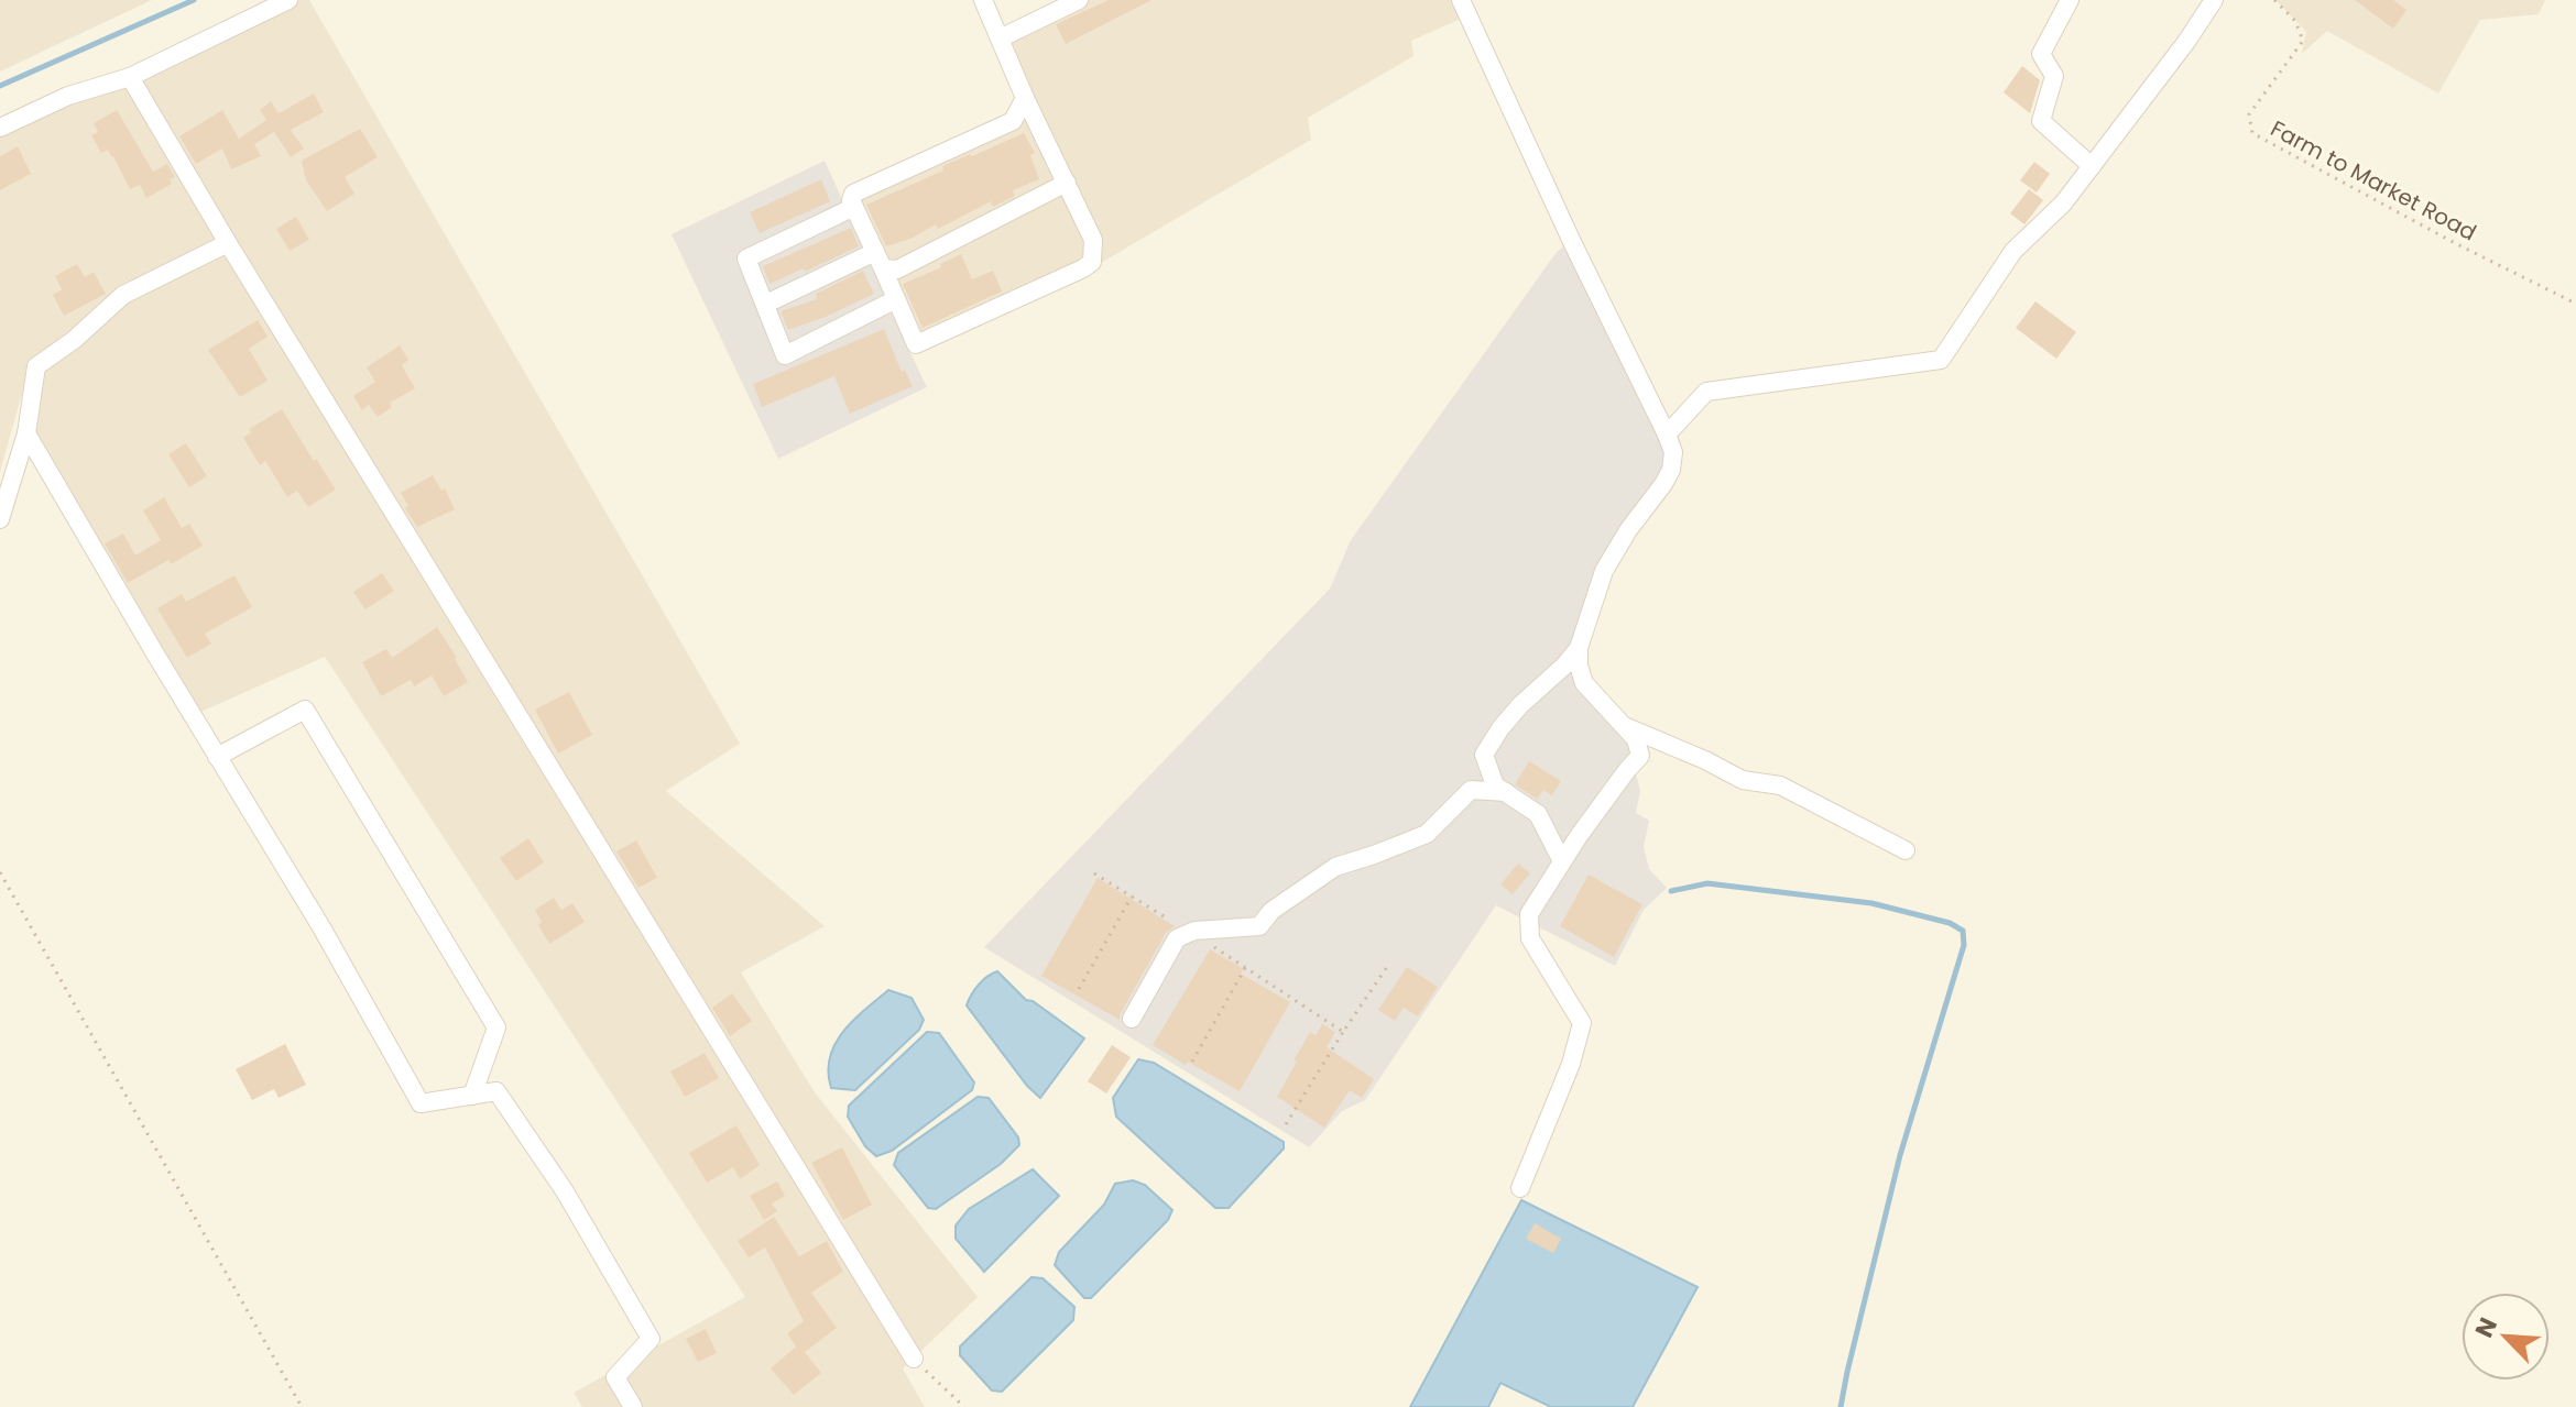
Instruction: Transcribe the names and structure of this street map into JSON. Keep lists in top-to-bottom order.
{
  "streets": {
    "path": ["Farm to Market Road"]
  },
  "north": "top left"
}
